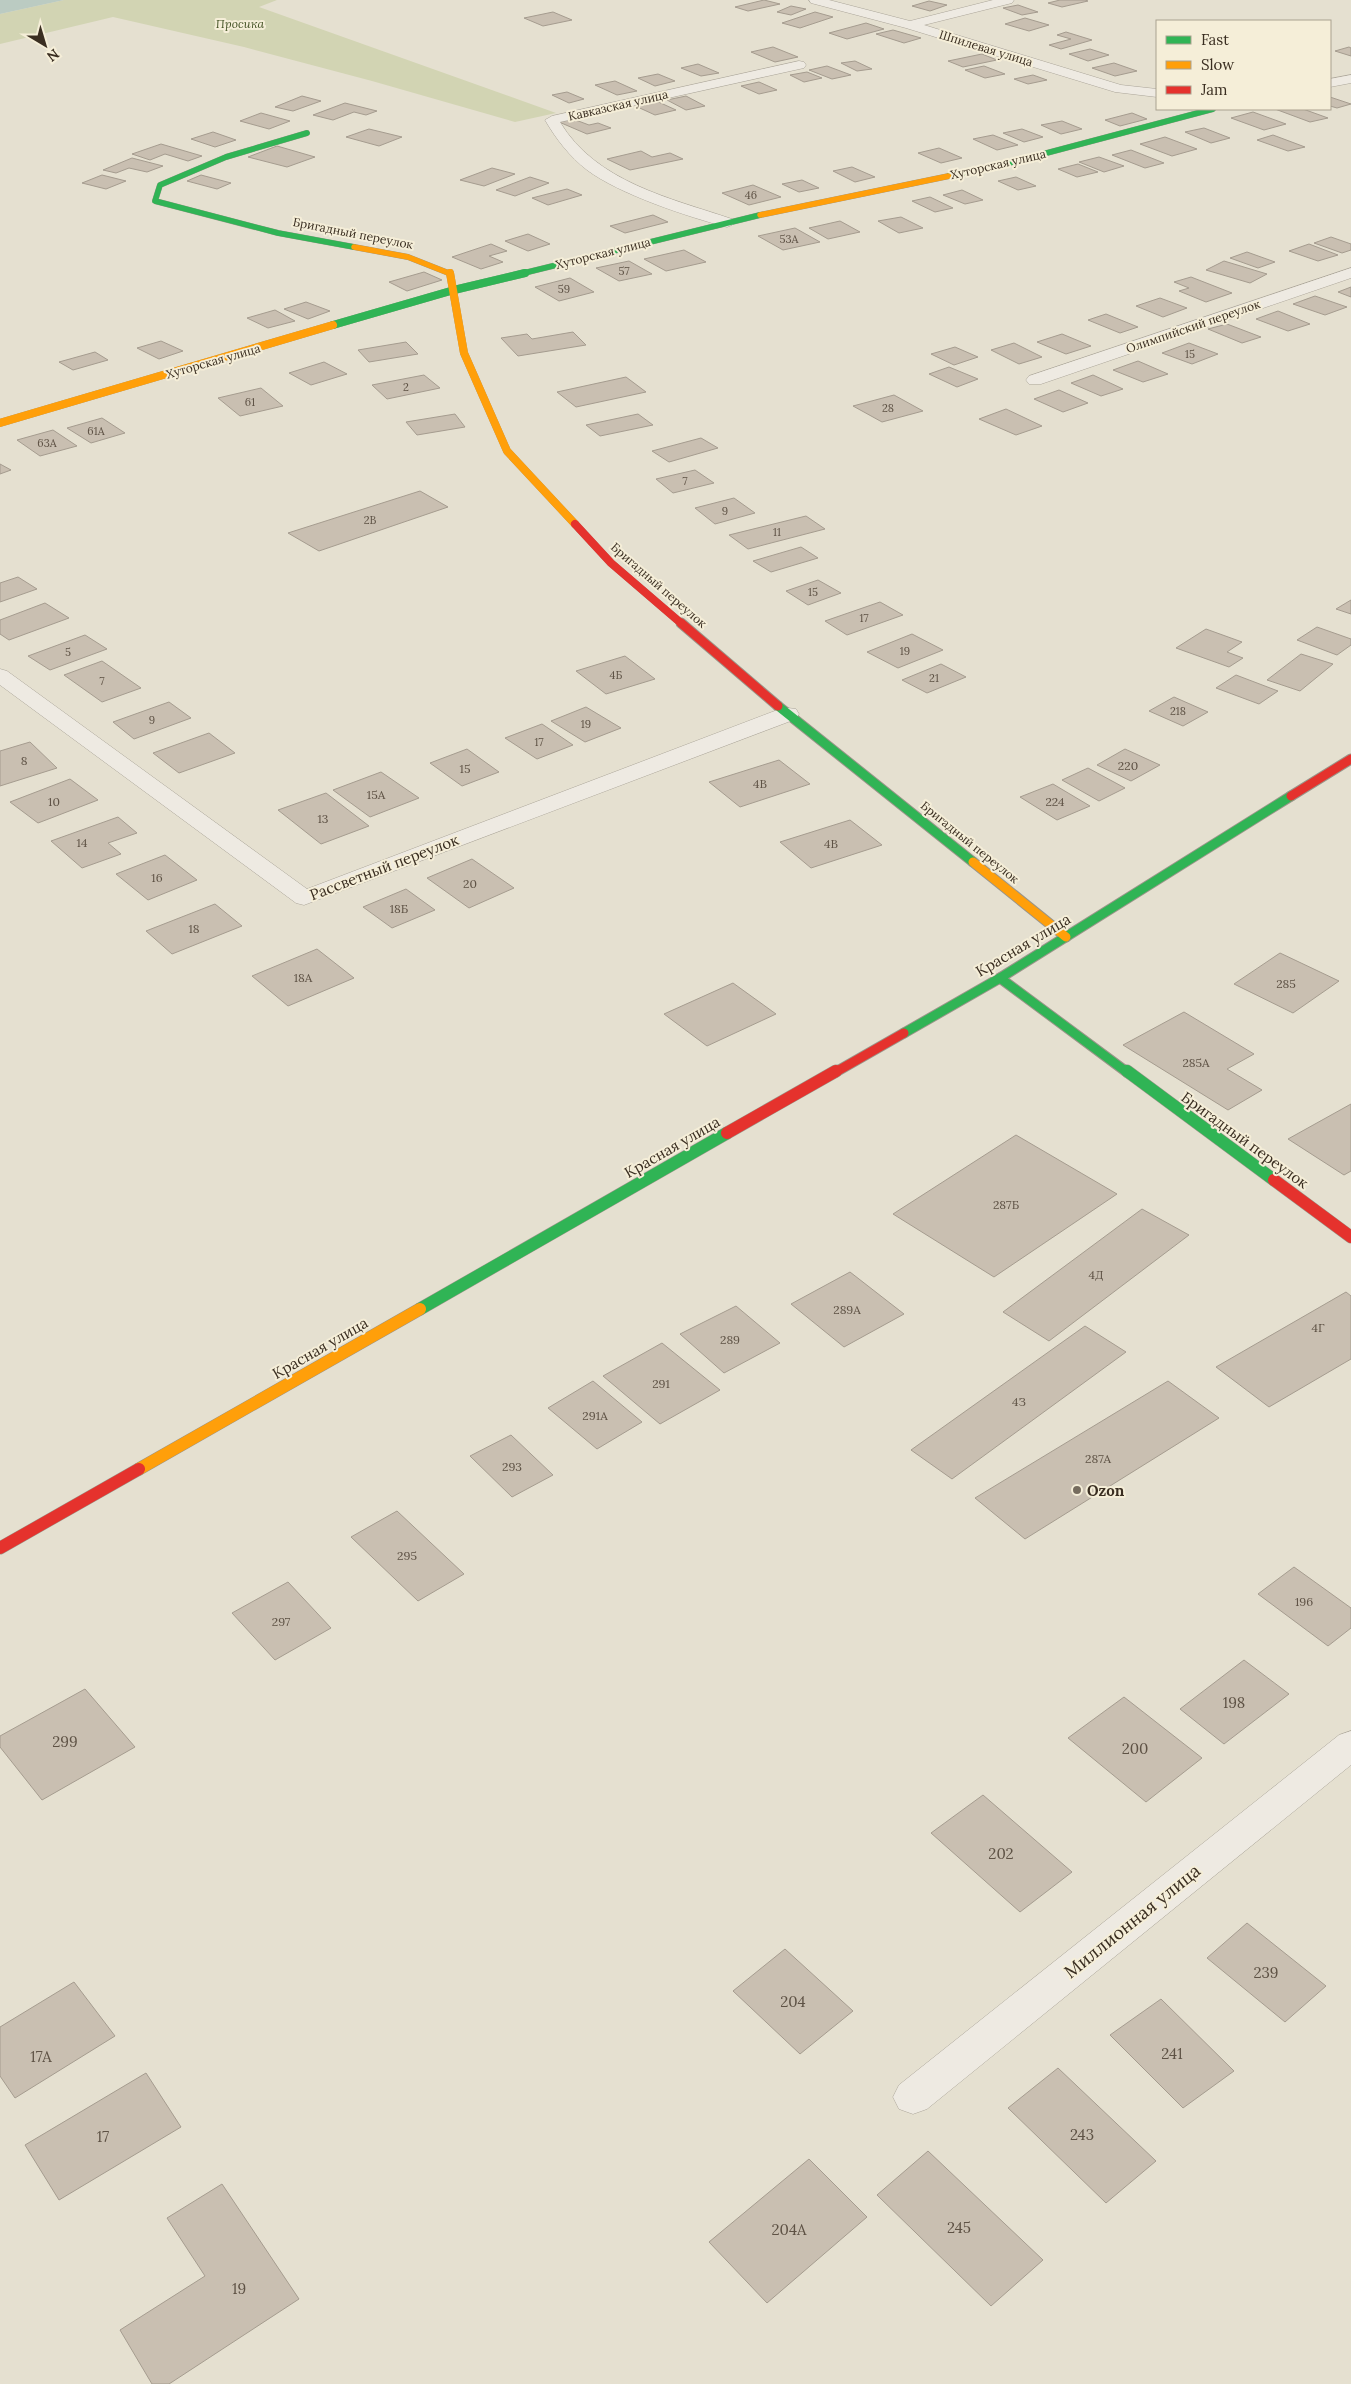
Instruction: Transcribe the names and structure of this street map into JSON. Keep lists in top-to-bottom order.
{
  "streets": {
    "street": [
      "Шпилевая улица",
      "Кавказская улица",
      "Хуторская улица",
      "Бригадный переулок",
      "Олимпийский переулок",
      "Рассветный переулок",
      "Красная улица",
      "Миллионная улица"
    ]
  },
  "crossings": [
    ["Кавказская улица", "Хуторская улица"],
    ["Хуторская улица", "Бригадный переулок"],
    ["Бригадный переулок", "Рассветный переулок"],
    ["Бригадный переулок", "Красная улица"]
  ],
  "parks": ["Просика"],
  "places": ["Ozon"],
  "house_numbers": [
    "46",
    "53А",
    "57",
    "59",
    "15",
    "2",
    "61",
    "28",
    "61А",
    "63А",
    "7",
    "9",
    "2В",
    "11",
    "15",
    "17",
    "19",
    "5",
    "4Б",
    "21",
    "7",
    "218",
    "9",
    "19",
    "17",
    "8",
    "220",
    "15",
    "4В",
    "15А",
    "10",
    "224",
    "13",
    "14",
    "4В",
    "16",
    "20",
    "18Б",
    "18",
    "18А",
    "285",
    "285А",
    "287Б",
    "4Д",
    "289А",
    "4Г",
    "289",
    "291",
    "4З",
    "291А",
    "287А",
    "293",
    "295",
    "196",
    "297",
    "198",
    "299",
    "200",
    "202",
    "239",
    "204",
    "241",
    "17А",
    "243",
    "17",
    "245",
    "204А",
    "19"
  ],
  "legend": ["Fast", "Slow", "Jam"],
  "north": "bottom right"
}
